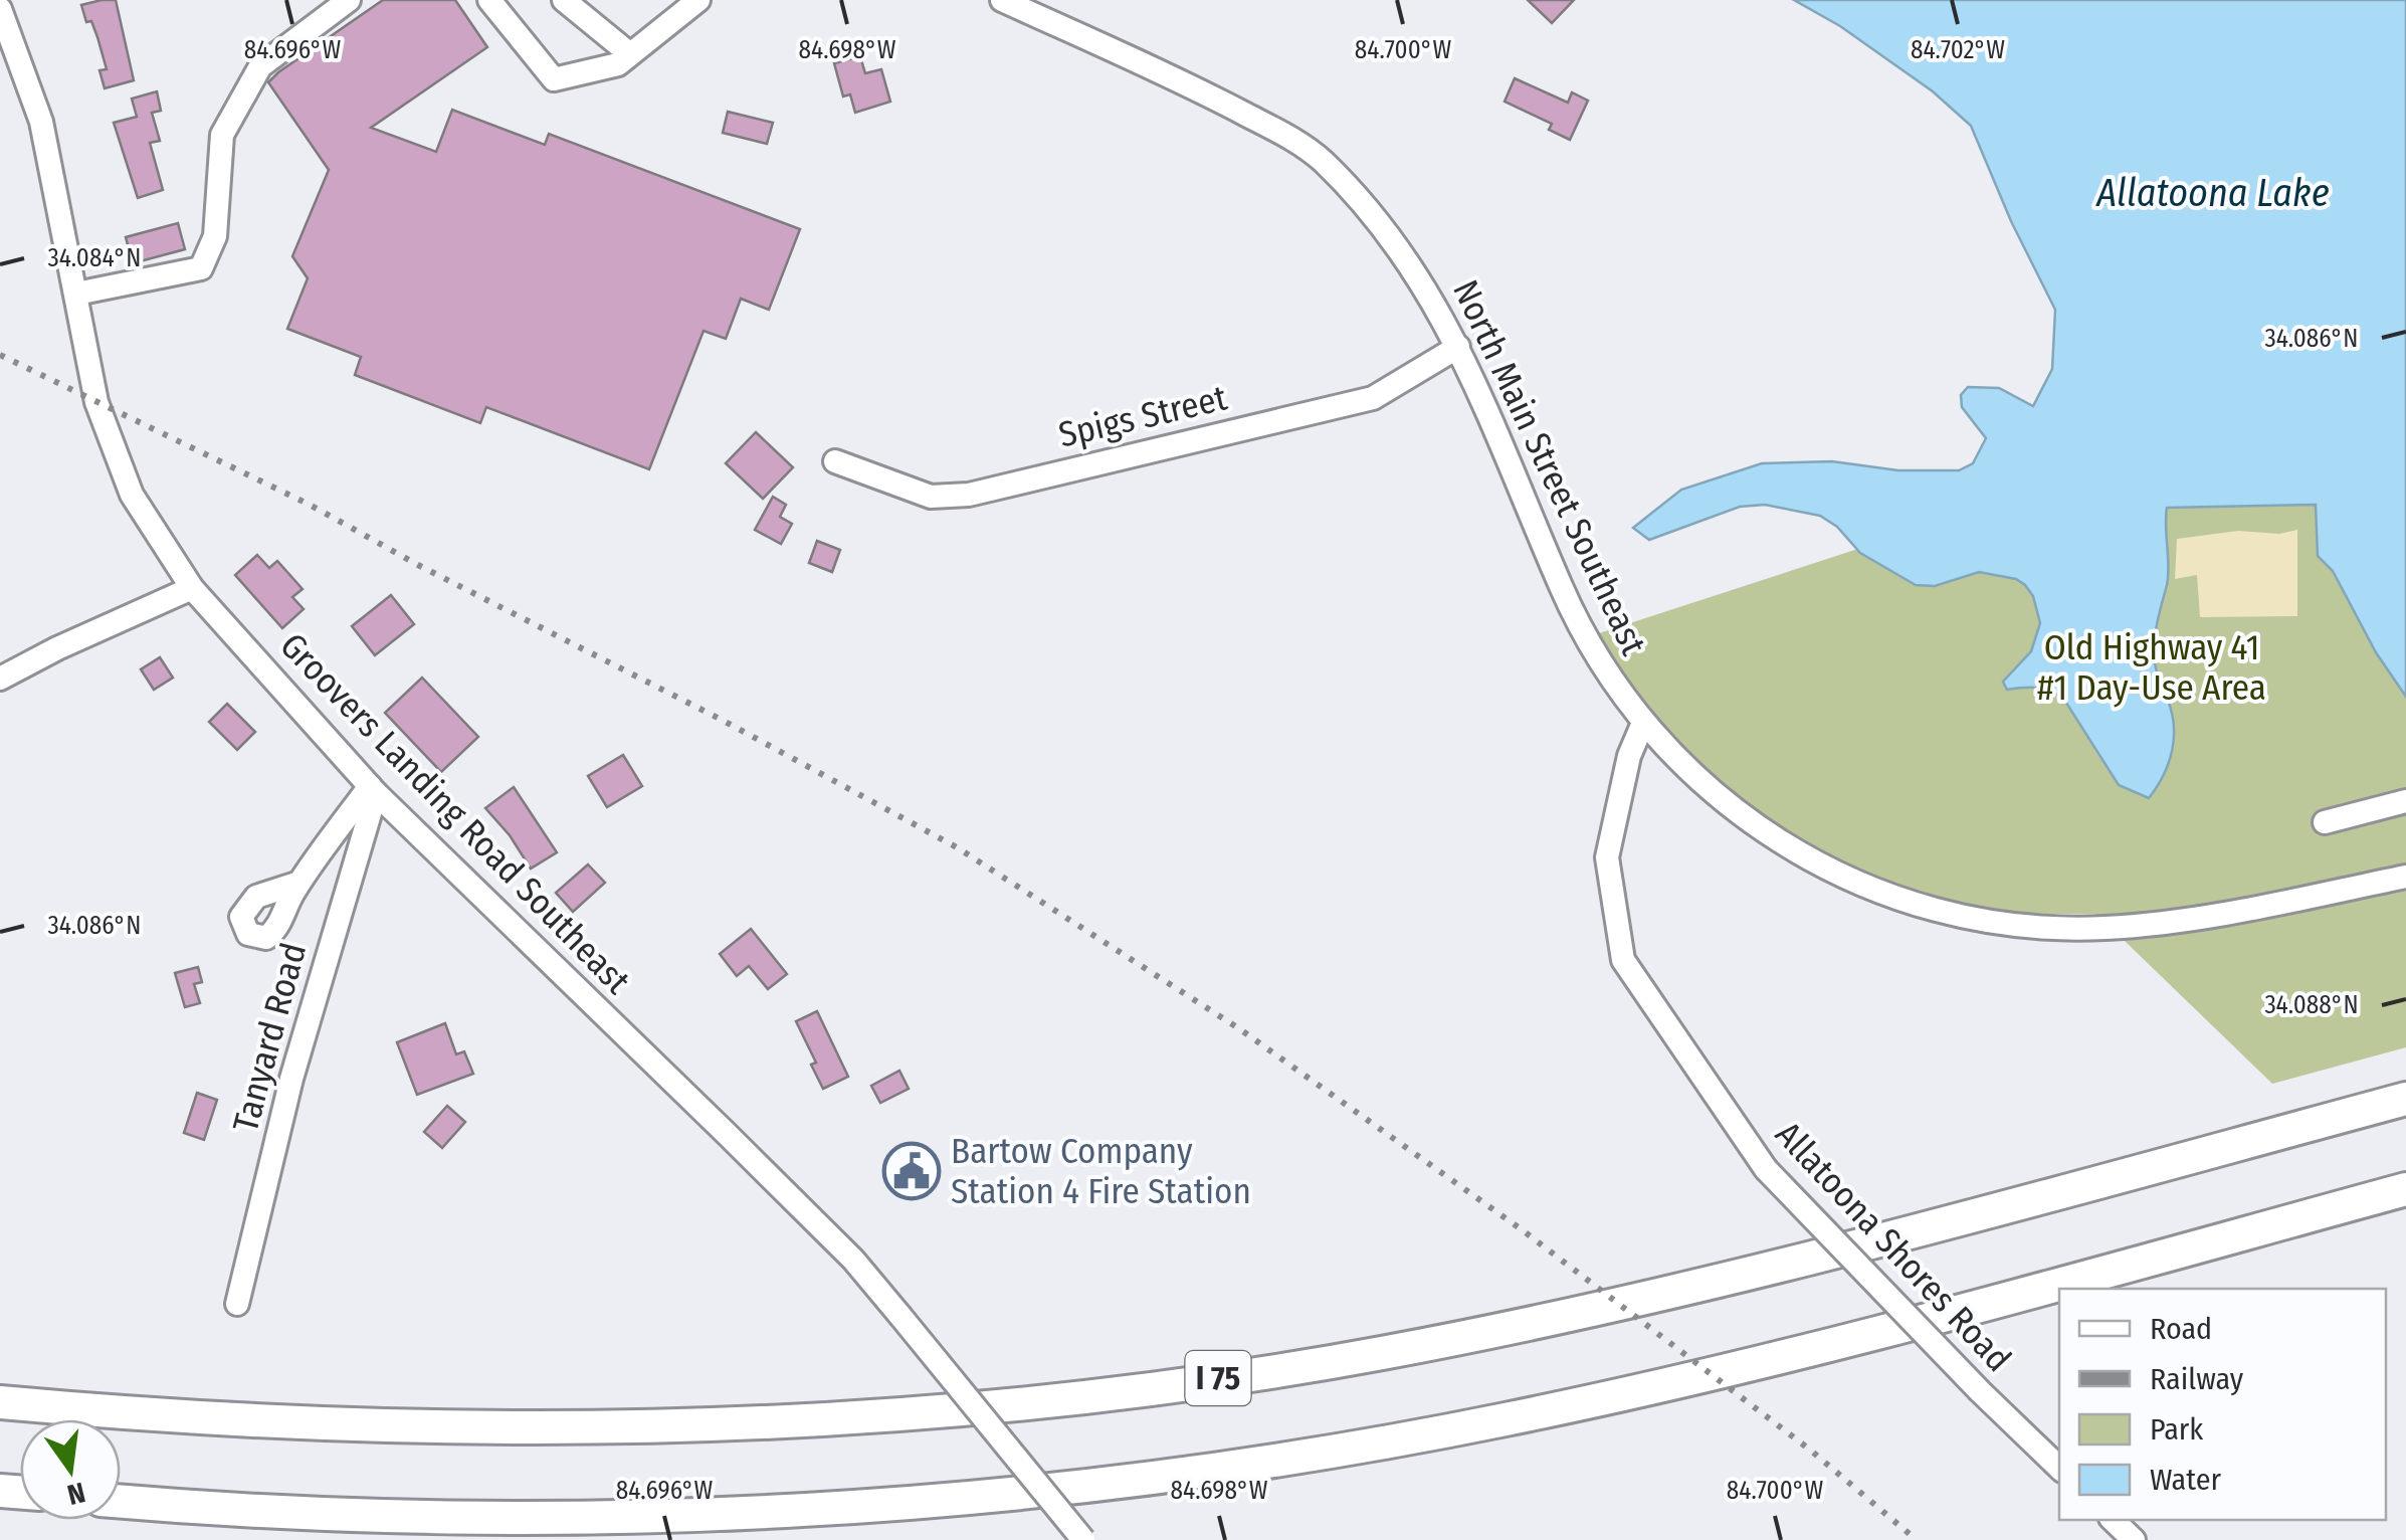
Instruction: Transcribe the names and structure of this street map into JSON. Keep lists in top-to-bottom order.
{
  "streets": {
    "highway": ["I 75"],
    "street": [
      "Spigs Street",
      "North Main Street Southeast",
      "Groovers Landing Road Southeast",
      "Tanyard Road",
      "Allatoona Shores Road"
    ]
  },
  "crossings": [
    ["Spigs Street", "North Main Street Southeast"],
    ["North Main Street Southeast", "Allatoona Shores Road"],
    ["Groovers Landing Road Southeast", "Tanyard Road"]
  ],
  "water": ["Allatoona Lake"],
  "parks": ["Old Highway 41 #1 Day-Use Area"],
  "places": {
    "public building": ["Bartow Company Station 4 Fire Station"]
  },
  "legend": [
    "Road",
    "Railway",
    "Park",
    "Water"
  ],
  "north": "bottom",
  "coordinates": [
    "84.696°W",
    "84.698°W",
    "84.700°W",
    "84.702°W",
    "34.084°N",
    "34.086°N",
    "34.088°N"
  ]
}
